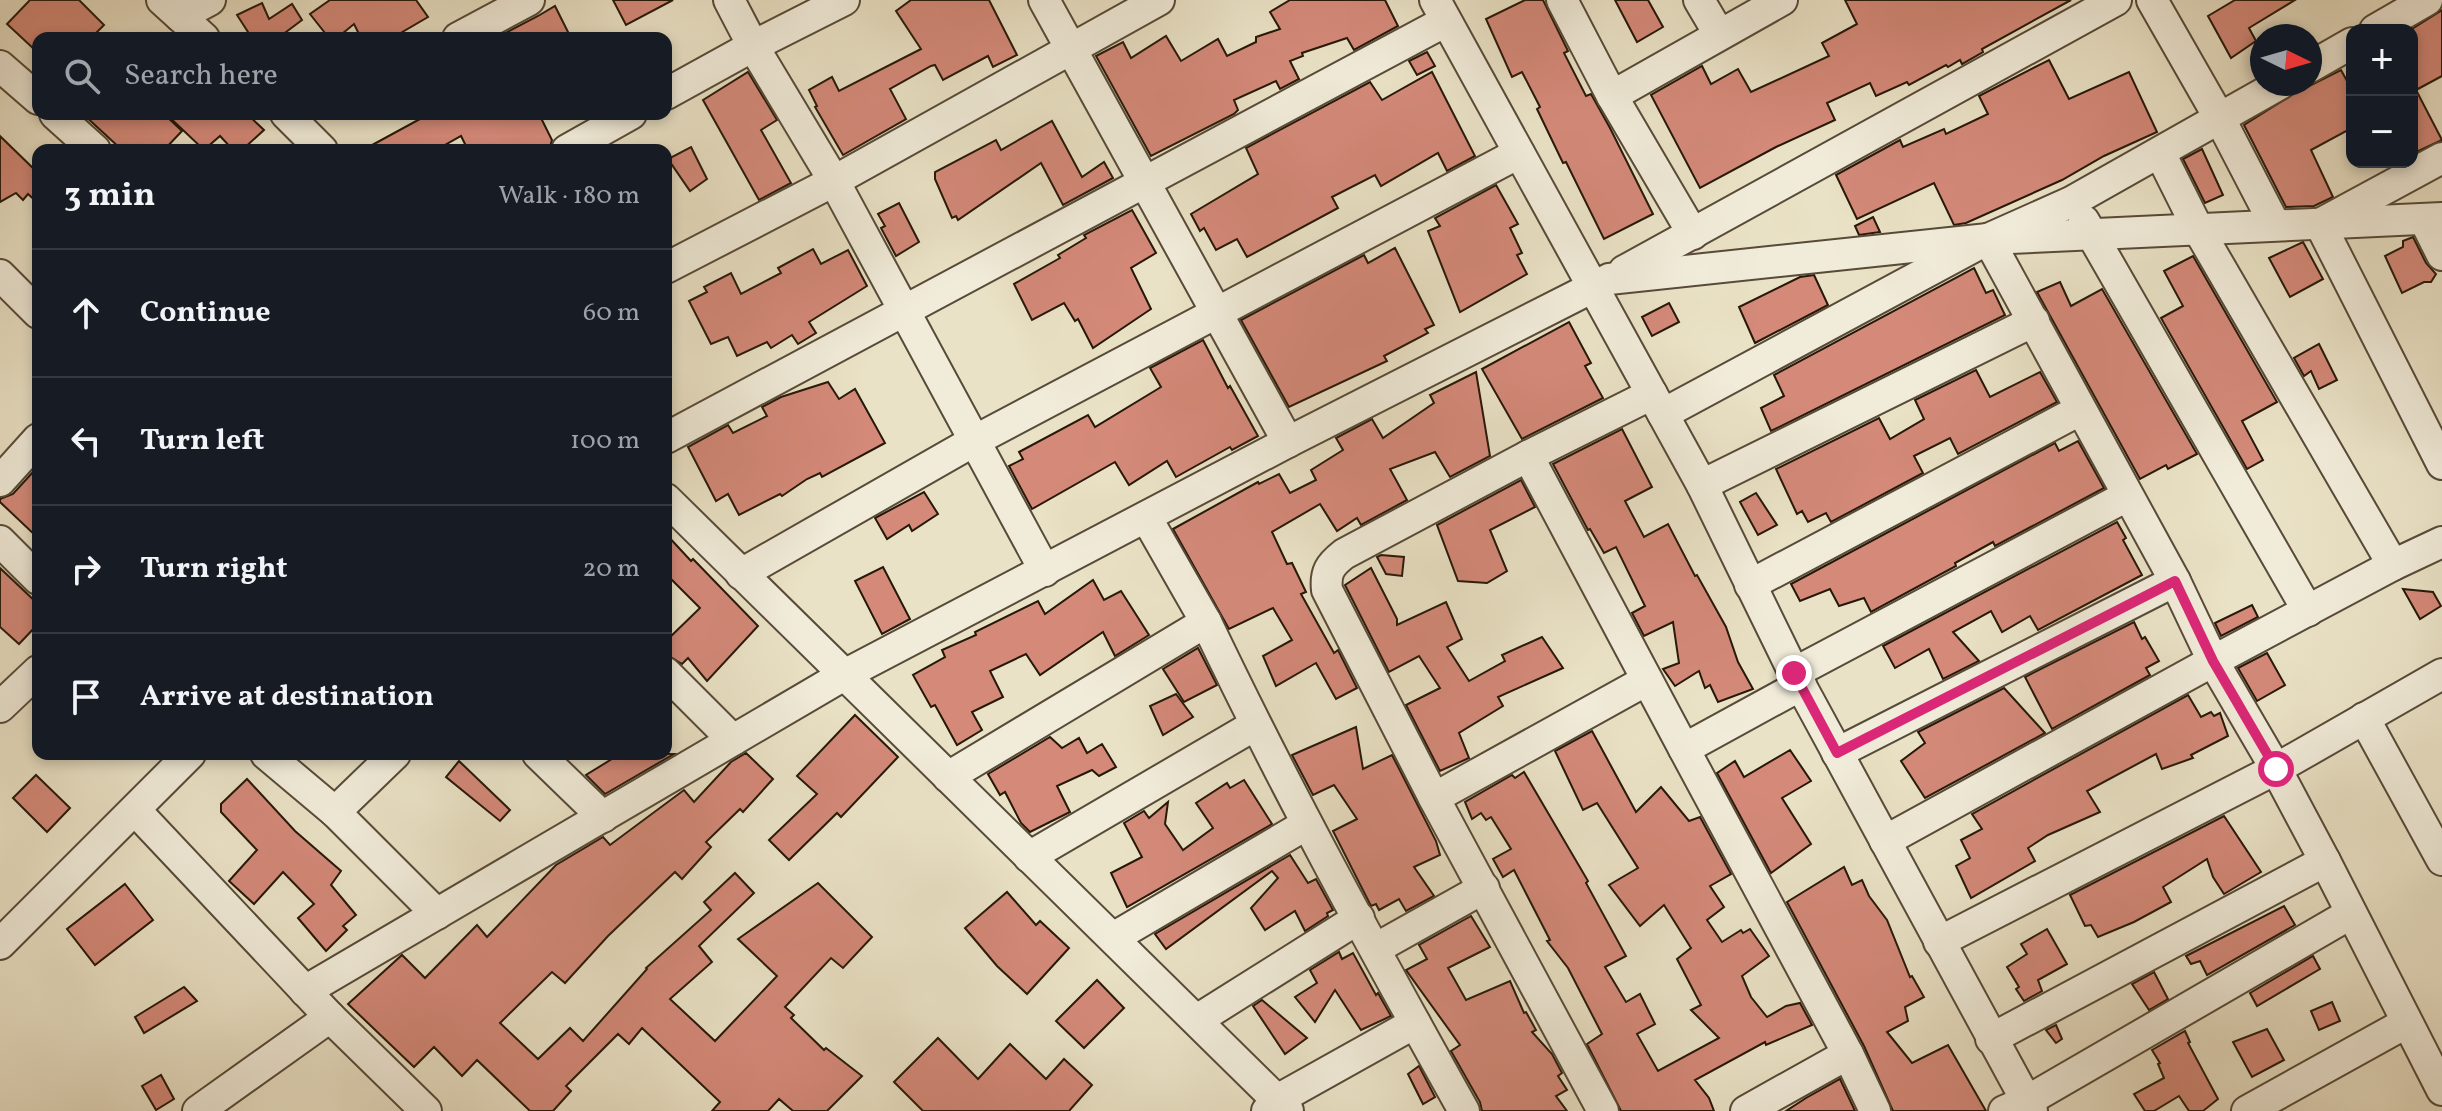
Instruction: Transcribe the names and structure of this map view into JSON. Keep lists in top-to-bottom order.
{
  "north": "right",
  "page": {
    "map_buttons": ["+", "−"],
    "search": "Search here",
    "heading": ["3 min", "Walk · 180 m"],
    "list": [
      ["Continue", "60 m"],
      ["Turn left", "100 m"],
      ["Turn right", "20 m"],
      "Arrive at destination"
    ]
  }
}
